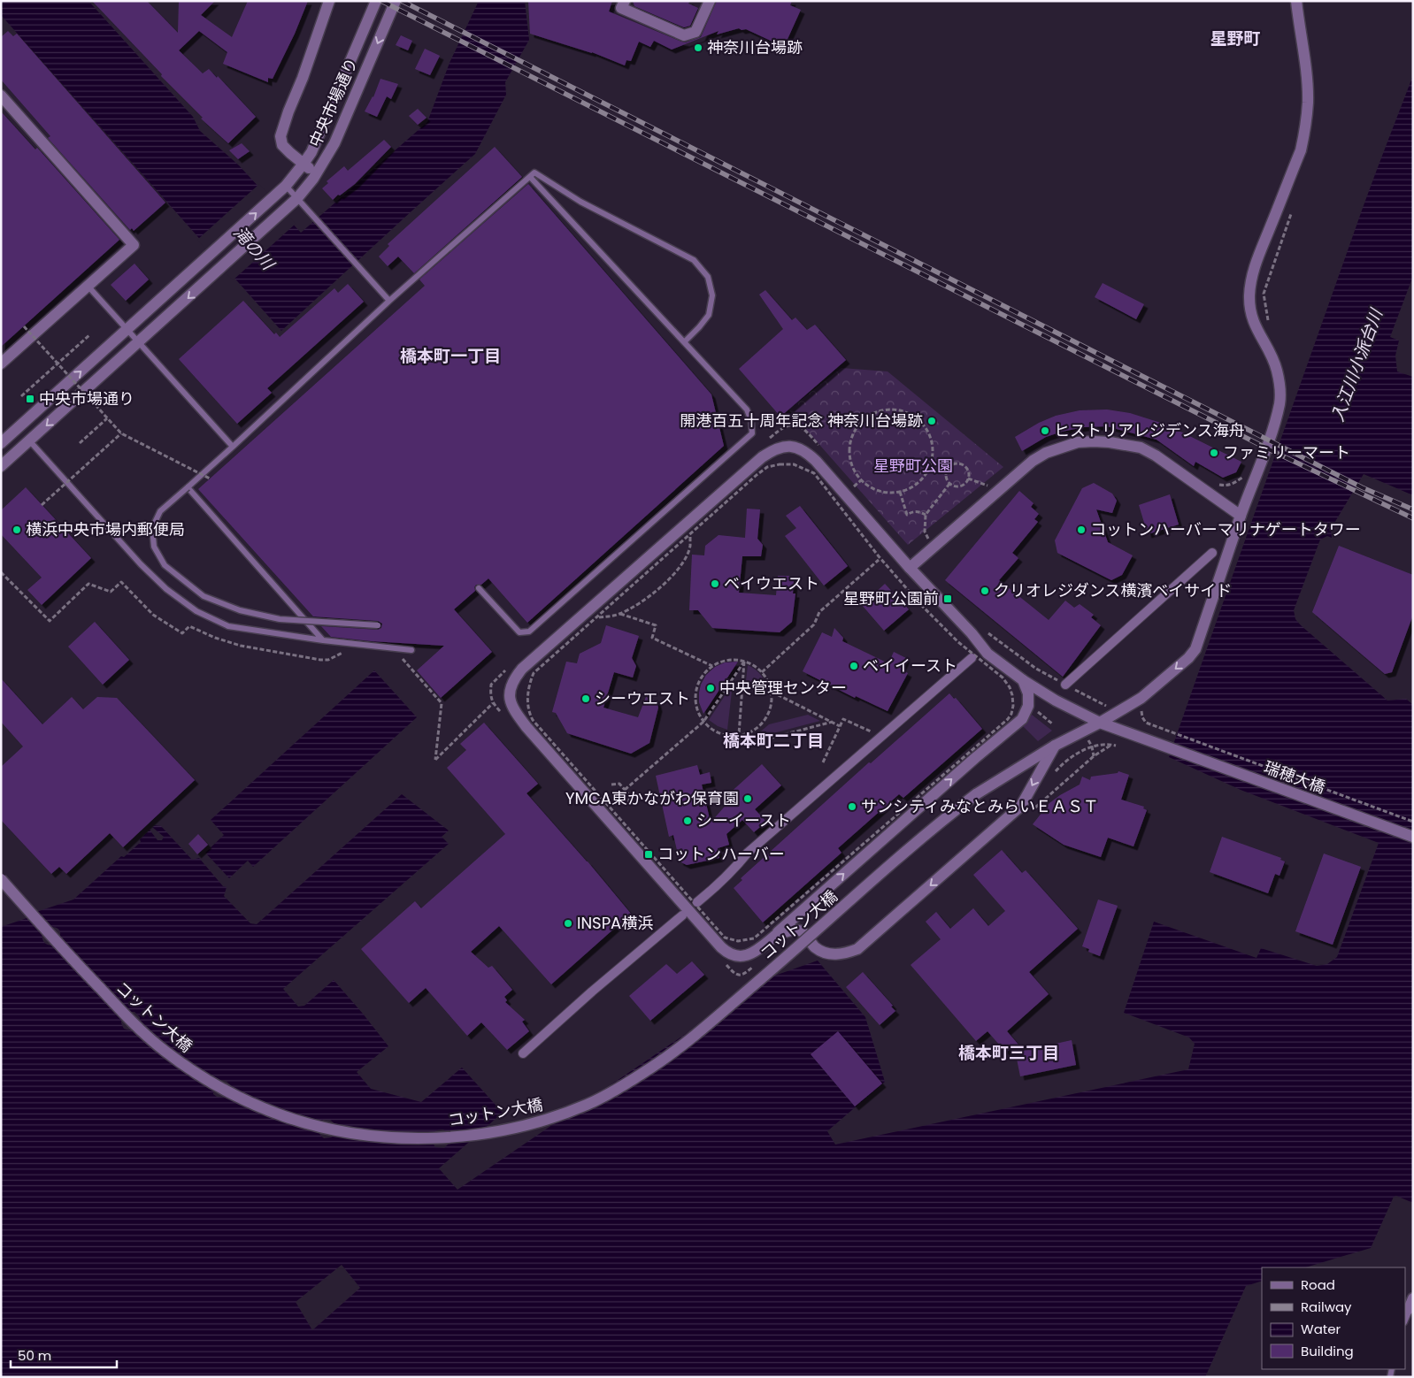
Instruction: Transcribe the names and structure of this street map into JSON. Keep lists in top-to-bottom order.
{
  "streets": {
    "street": ["中央市場通り", "瑞穂大橋", "コットン大橋"]
  },
  "crossings": [
    ["瑞穂大橋", "コットン大橋"]
  ],
  "districts": [
    "星野町",
    "橋本町一丁目",
    "橋本町二丁目",
    "橋本町三丁目"
  ],
  "water": ["滝の川", "入江川小派台川"],
  "parks": ["星野町公園"],
  "places": {
    "other": [
      "神奈川台場跡",
      "開港百五十周年記念 神奈川台場跡",
      "ヒストリアレジデンス海舟",
      "ファミリーマート",
      "横浜中央市場内郵便局",
      "コットンハーバーマリナゲートタワー",
      "ベイウエスト",
      "クリオレジダンス横濱ベイサイド",
      "ベイイースト",
      "中央管理センター",
      "シーウエスト",
      "YMCA東かながわ保育園",
      "サンシティみなとみらいＥＡＳＴ",
      "シーイースト",
      "INSPA横浜"
    ],
    "transit": ["中央市場通り", "星野町公園前", "コットンハーバー"]
  },
  "legend": [
    "Road",
    "Railway",
    "Water",
    "Building"
  ],
  "scale_bar": "50 m"
}
